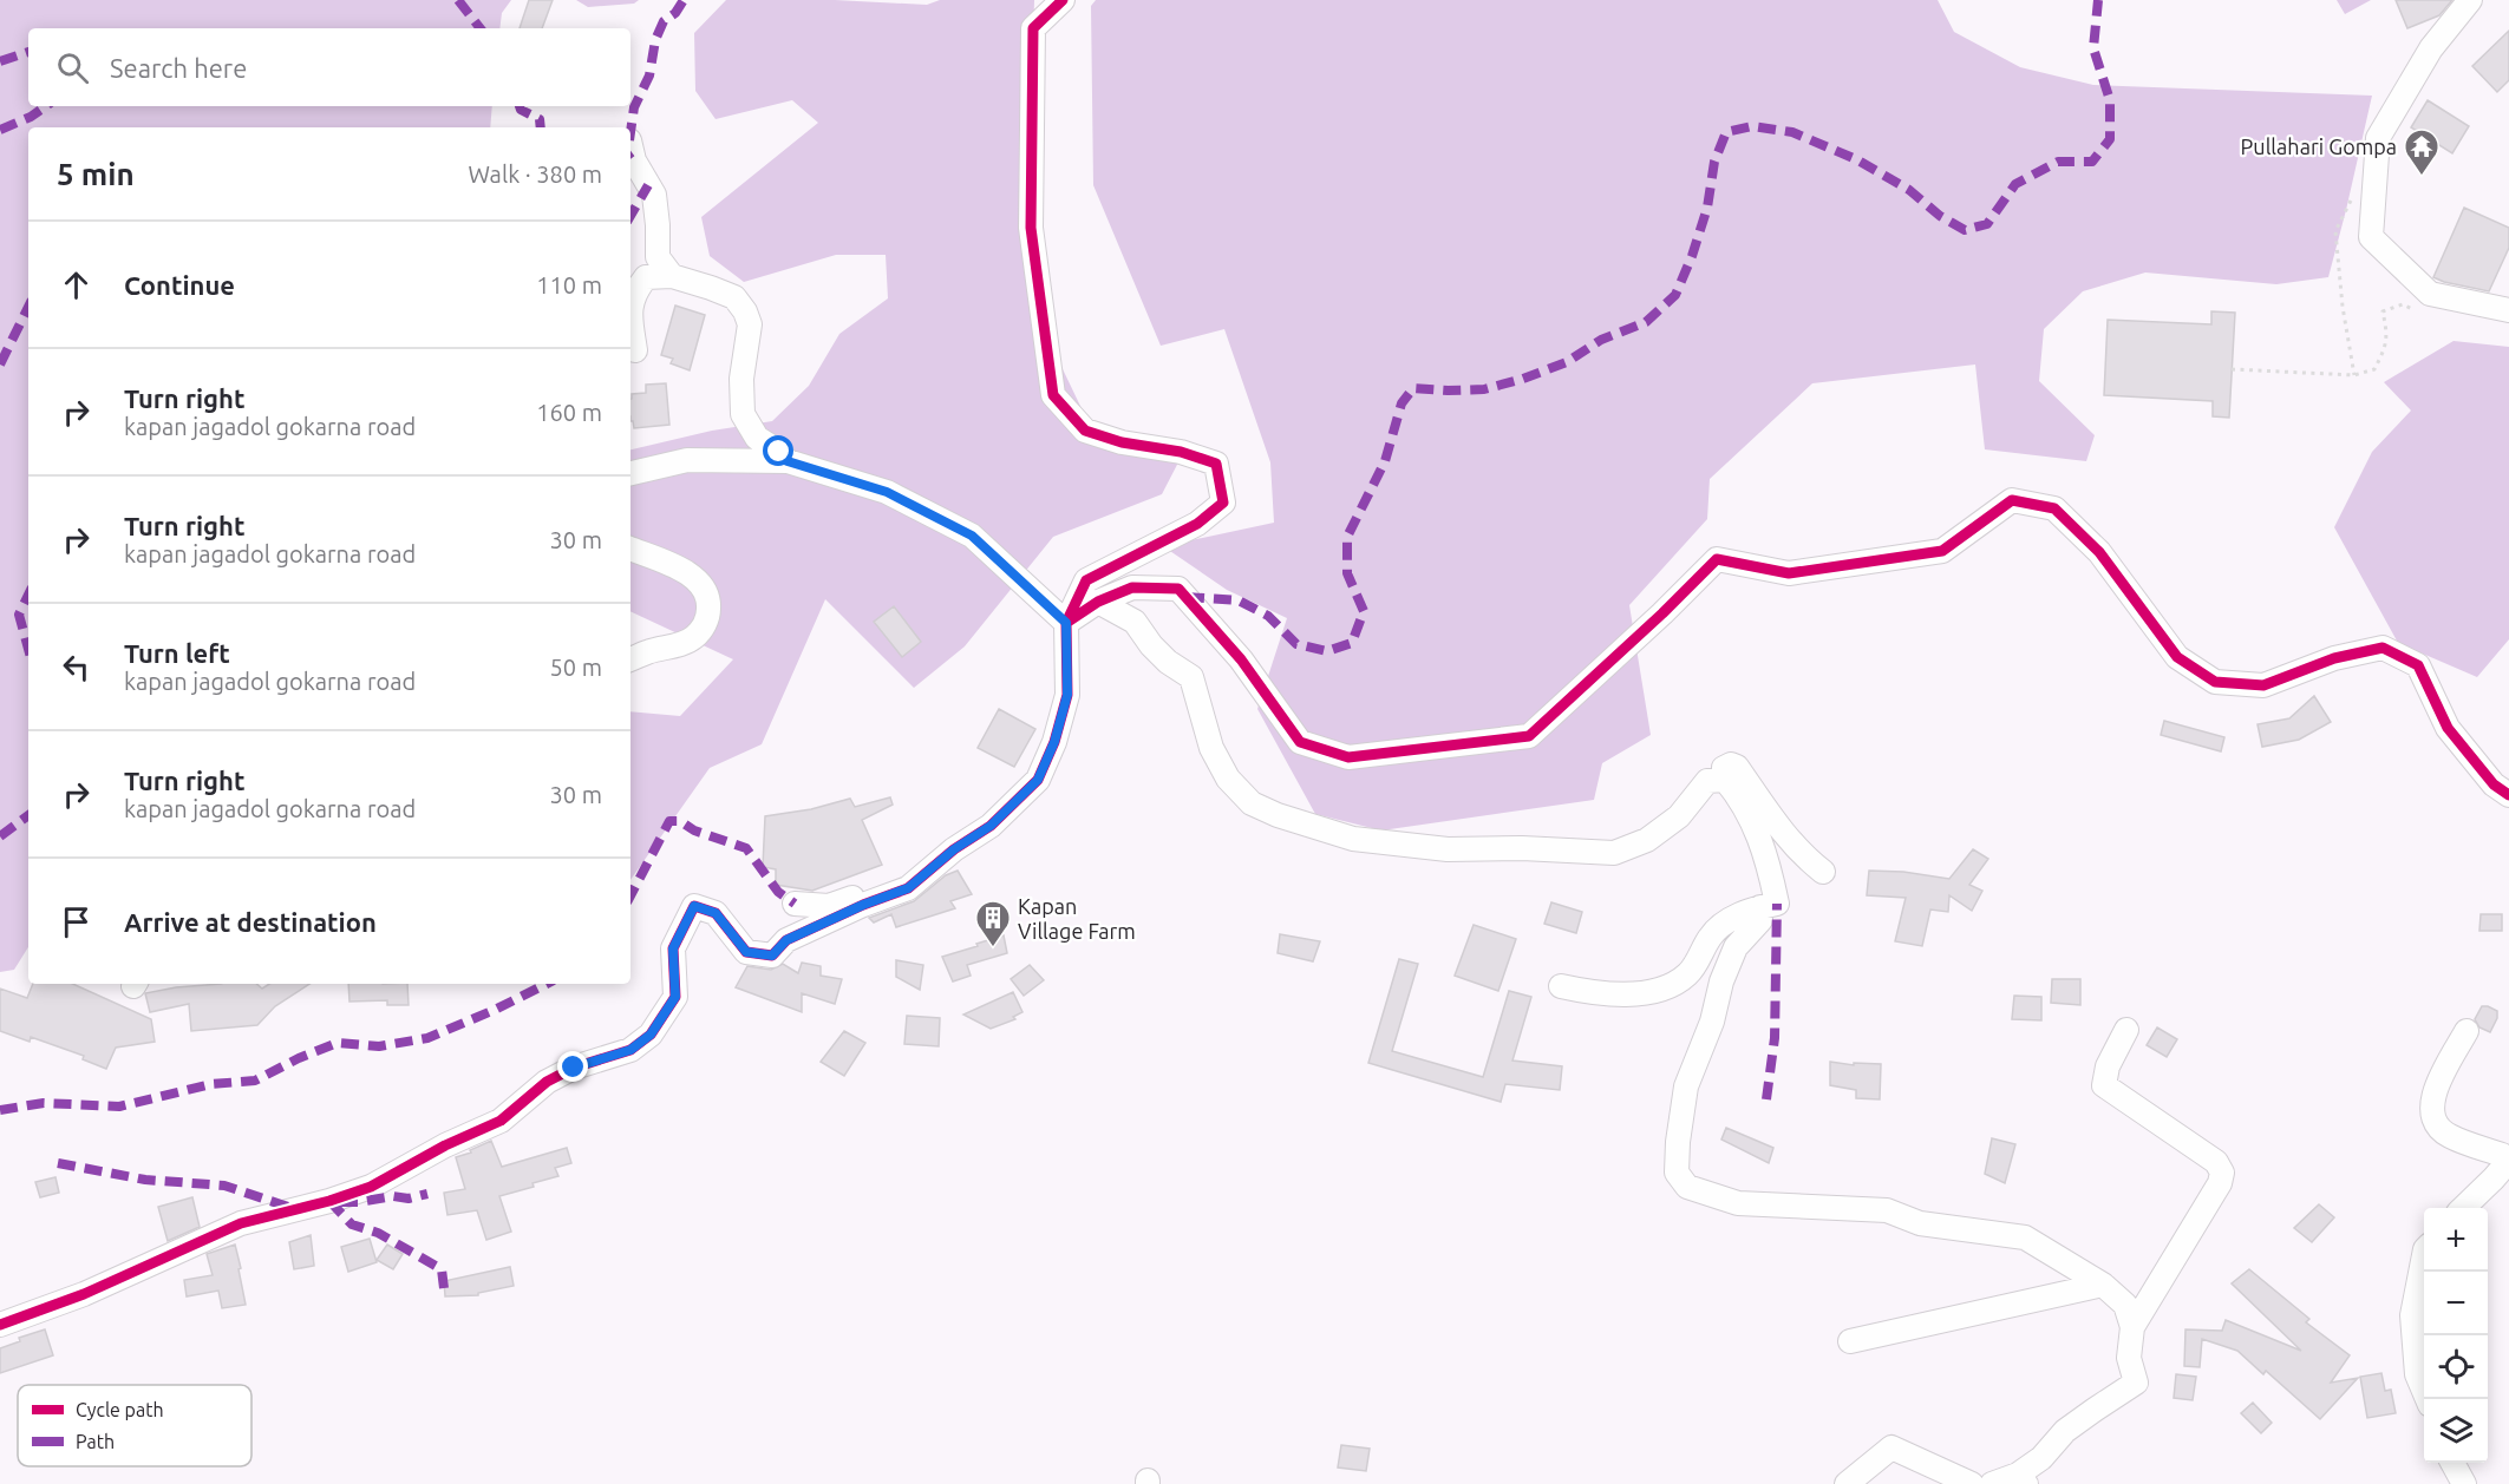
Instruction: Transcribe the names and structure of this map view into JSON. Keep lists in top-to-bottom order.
{
  "places": {
    "temple": ["Pullahari Gompa"],
    "building": ["Kapan Village Farm"]
  },
  "legend": ["Cycle path", "Path"],
  "page": {
    "search": "Search here",
    "heading": ["5 min", "Walk · 380 m"],
    "list": [
      ["Continue", "110 m"],
      ["Turn right", "kapan jagadol gokarna road", "160 m"],
      ["Turn right", "kapan jagadol gokarna road", "30 m"],
      ["Turn left", "kapan jagadol gokarna road", "50 m"],
      ["Turn right", "kapan jagadol gokarna road", "30 m"],
      "Arrive at destination"
    ],
    "map_buttons": ["+", "−"]
  }
}
